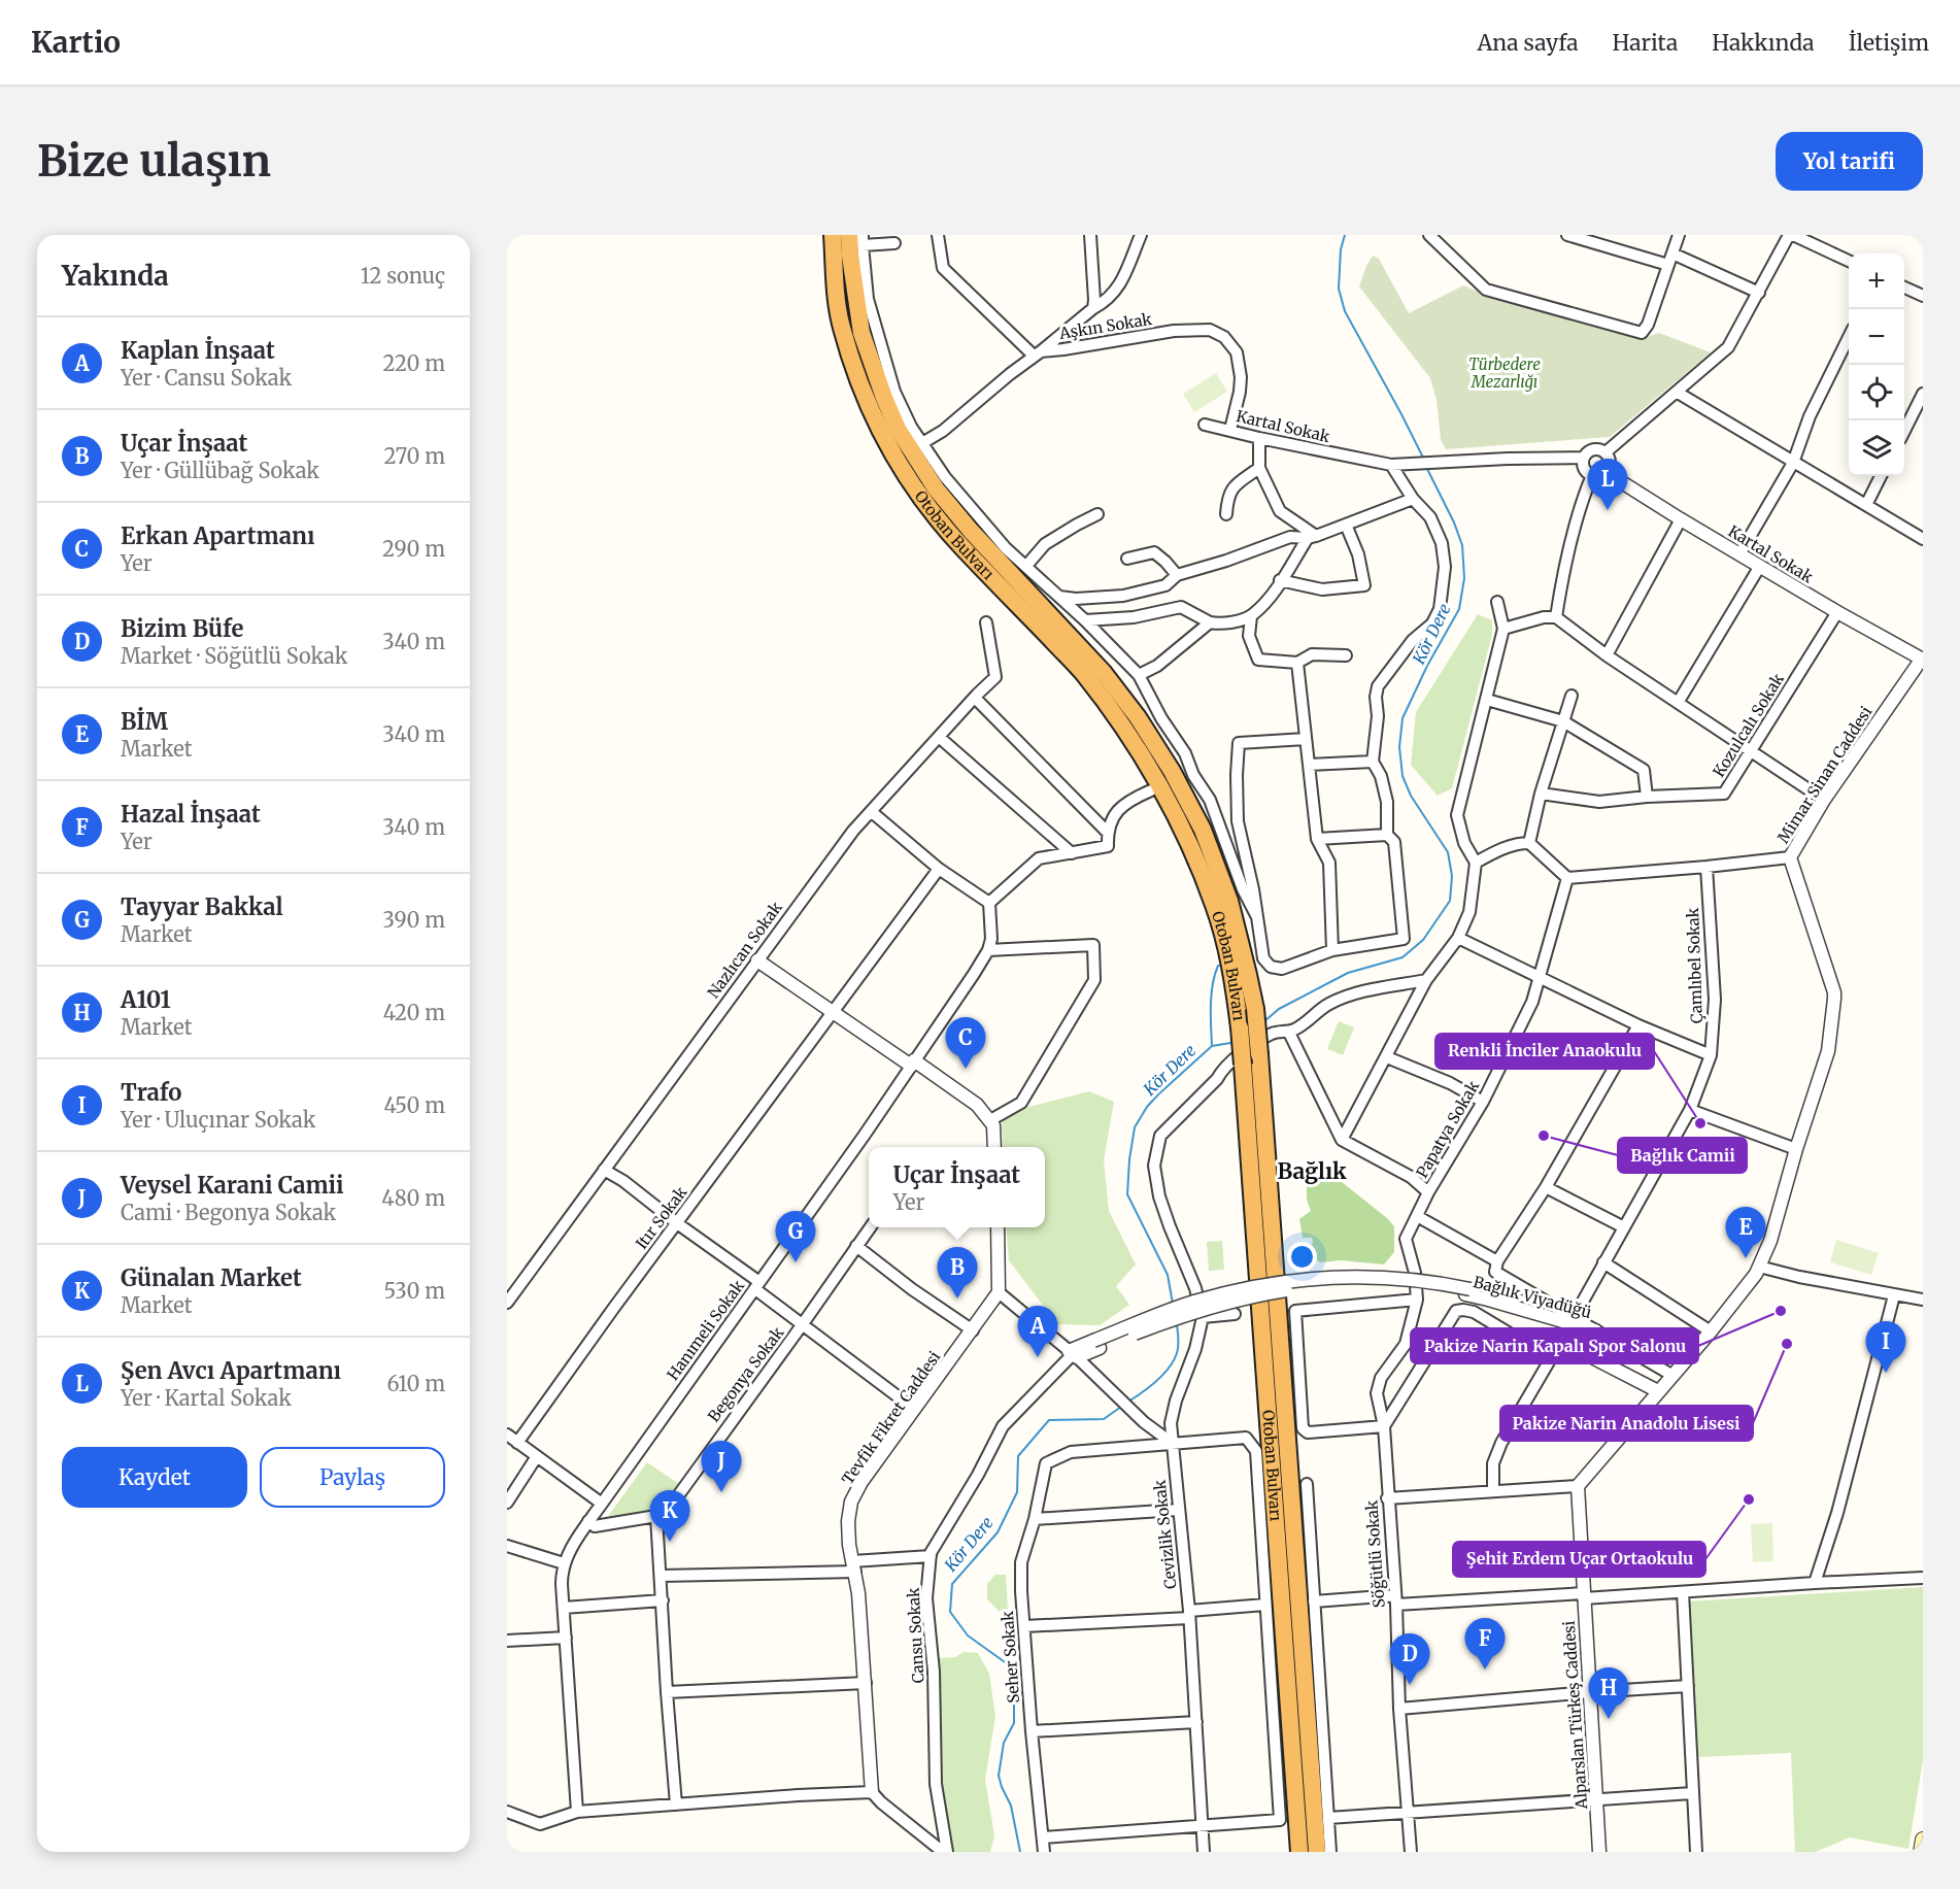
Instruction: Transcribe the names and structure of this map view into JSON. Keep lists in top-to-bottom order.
{
  "streets": {
    "highway": ["Otoban Bulvarı"],
    "street": [
      "Aşkın Sokak",
      "Kartal Sokak",
      "Kozulcalı Sokak",
      "Mimar Sinan Caddesi",
      "Nazlıcan Sokak",
      "Çamlıbel Sokak",
      "Papatya Sokak",
      "Itır Sokak",
      "Bağlık Viyadüğü",
      "Hanımeli Sokak",
      "Begonya Sokak",
      "Tevfik Fikret Caddesi",
      "Cevizlik Sokak",
      "Söğütlü Sokak",
      "Cansu Sokak",
      "Seher Sokak",
      "Alparslan Türkeş Caddesi"
    ]
  },
  "crossings": [
    ["Aşkın Sokak", "Kartal Sokak"],
    ["Kartal Sokak", "Kozulcalı Sokak"],
    ["Kartal Sokak", "Mimar Sinan Caddesi"],
    ["Mimar Sinan Caddesi", "Alparslan Türkeş Caddesi"],
    ["Çamlıbel Sokak", "Bağlık Viyadüğü"],
    ["Papatya Sokak", "Söğütlü Sokak"],
    ["Bağlık Viyadüğü", "Cansu Sokak"],
    ["Cevizlik Sokak", "Seher Sokak"]
  ],
  "districts": ["Bağlık"],
  "water": ["Kör Dere"],
  "parks": ["Türbedere Mezarlığı"],
  "places": [
    "Renkli İnciler Anaokulu",
    "Bağlık Camii",
    "Pakize Narin Kapalı Spor Salonu",
    "Pakize Narin Anadolu Lisesi",
    "Şehit Erdem Uçar Ortaokulu"
  ],
  "page": {
    "header": "Kartio",
    "nav": [
      "Ana sayfa",
      "Harita",
      "Hakkında",
      "İletişim"
    ],
    "buttons": [
      "Yol tarifi",
      ["Kaydet", "Paylaş"]
    ],
    "title": "Bize ulaşın",
    "heading": ["Yakında", "12 sonuç"],
    "map_buttons": ["+", "−"],
    "list": [
      {
        "mark": "A",
        "name": "Kaplan İnşaat",
        "note": "Yer · Cansu Sokak",
        "value": "220 m"
      },
      {
        "mark": "B",
        "name": "Uçar İnşaat",
        "note": "Yer · Güllübağ Sokak",
        "value": "270 m"
      },
      {
        "mark": "C",
        "name": "Erkan Apartmanı",
        "note": "Yer",
        "value": "290 m"
      },
      {
        "mark": "D",
        "name": "Bizim Büfe",
        "note": "Market · Söğütlü Sokak",
        "value": "340 m"
      },
      {
        "mark": "E",
        "name": "BİM",
        "note": "Market",
        "value": "340 m"
      },
      {
        "mark": "F",
        "name": "Hazal İnşaat",
        "note": "Yer",
        "value": "340 m"
      },
      {
        "mark": "G",
        "name": "Tayyar Bakkal",
        "note": "Market",
        "value": "390 m"
      },
      {
        "mark": "H",
        "name": "A101",
        "note": "Market",
        "value": "420 m"
      },
      {
        "mark": "I",
        "name": "Trafo",
        "note": "Yer · Uluçınar Sokak",
        "value": "450 m"
      },
      {
        "mark": "J",
        "name": "Veysel Karani Camii",
        "note": "Cami · Begonya Sokak",
        "value": "480 m"
      },
      {
        "mark": "K",
        "name": "Günalan Market",
        "note": "Market",
        "value": "530 m"
      },
      {
        "mark": "L",
        "name": "Şen Avcı Apartmanı",
        "note": "Yer · Kartal Sokak",
        "value": "610 m"
      }
    ],
    "pins": [
      "L",
      "C",
      "E",
      "G",
      "B",
      "A",
      "I",
      "J",
      "K",
      "F",
      "D",
      "H"
    ],
    "popup": ["Uçar İnşaat", "Yer"]
  }
}
